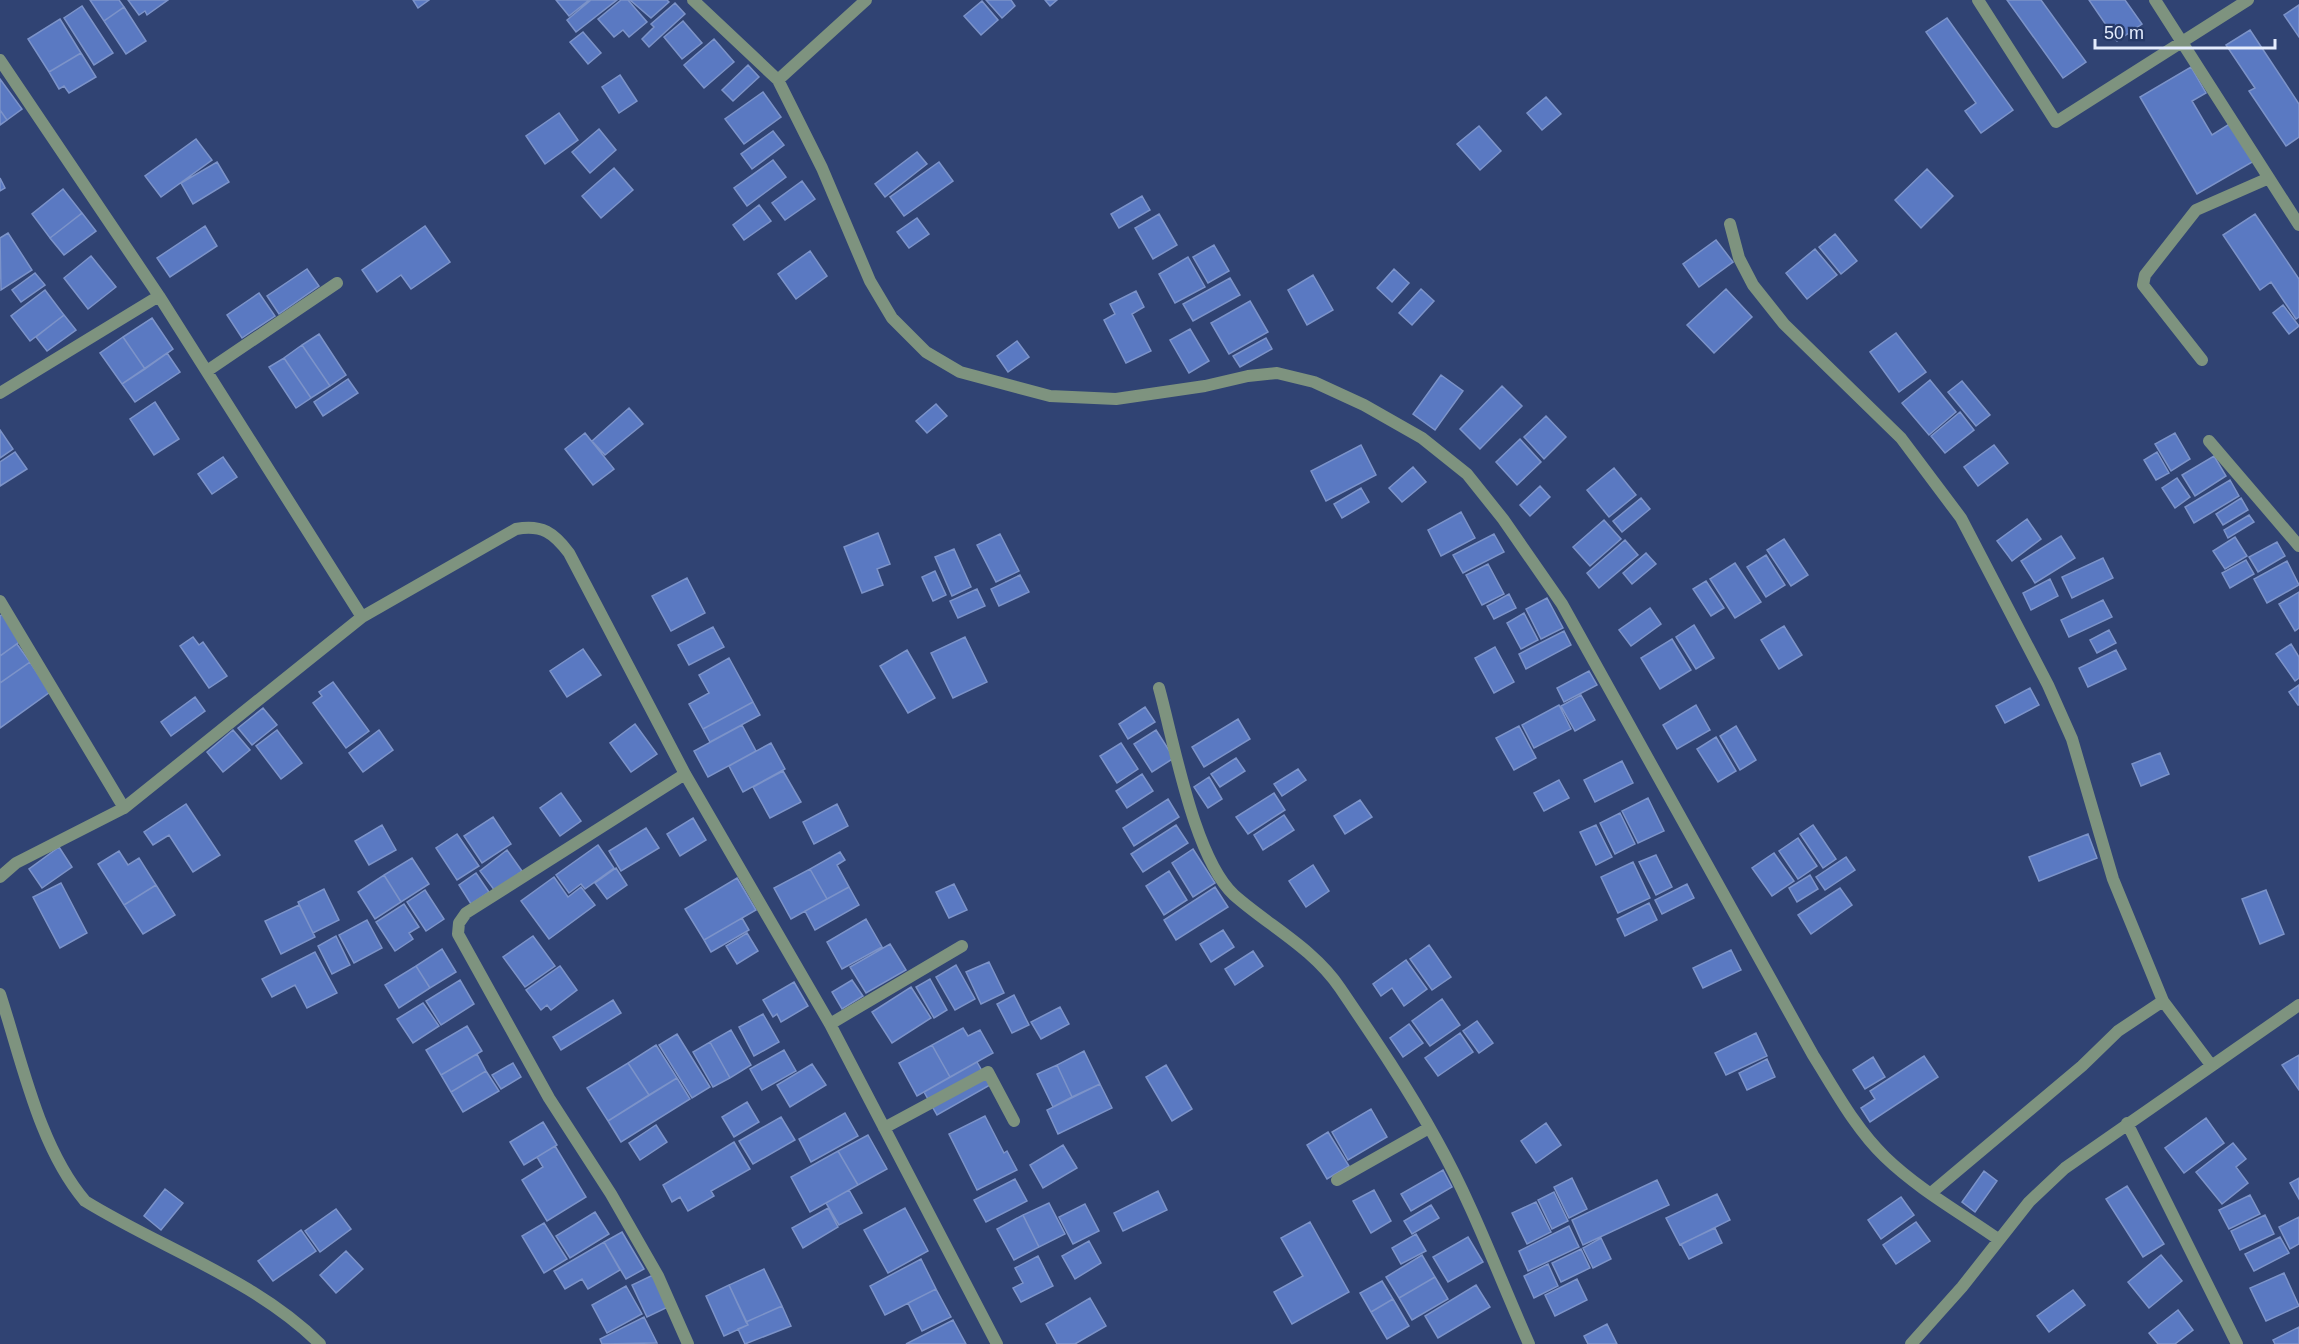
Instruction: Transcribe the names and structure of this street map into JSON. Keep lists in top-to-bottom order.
{
  "scale_bar": "50 m"
}
